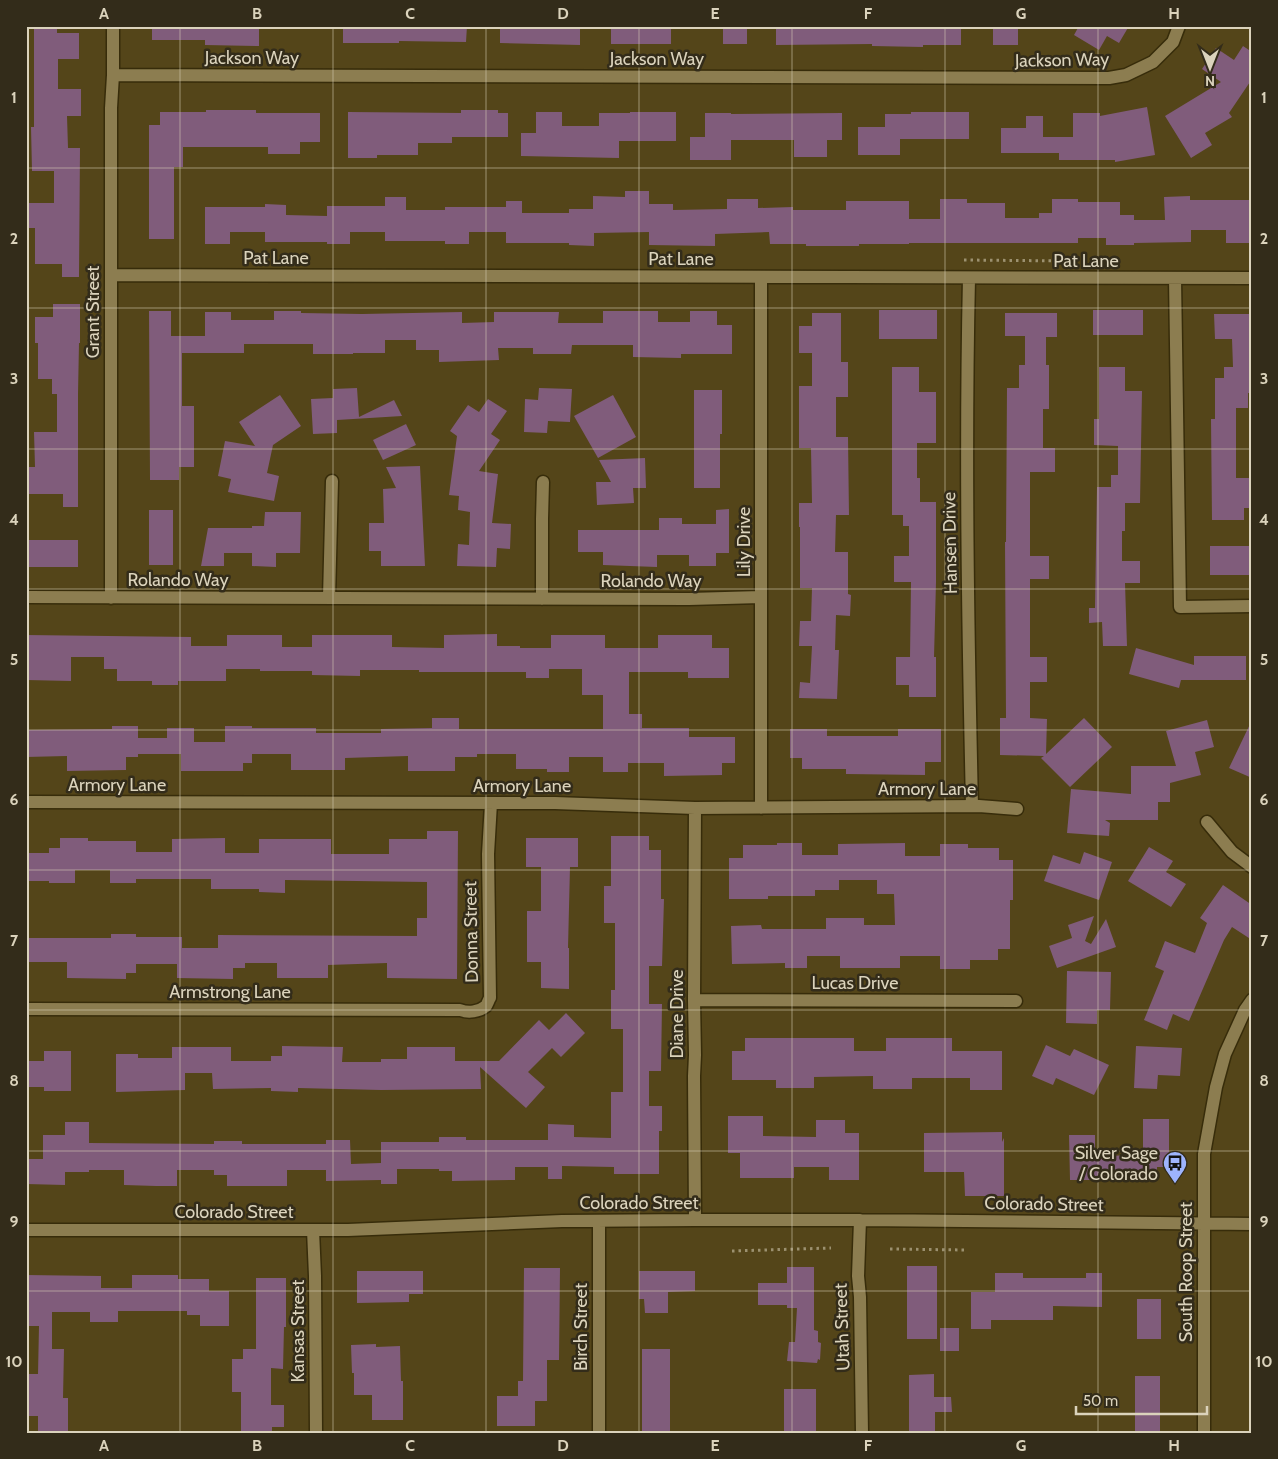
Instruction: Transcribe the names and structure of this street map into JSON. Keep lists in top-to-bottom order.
{
  "streets": {
    "street": [
      "Jackson Way",
      "Pat Lane",
      "Grant Street",
      "Lily Drive",
      "Hansen Drive",
      "Rolando Way",
      "Armory Lane",
      "Donna Street",
      "Lucas Drive",
      "Armstrong Lane",
      "Diane Drive",
      "Colorado Street",
      "South Roop Street",
      "Birch Street",
      "Utah Street",
      "Kansas Street"
    ]
  },
  "crossings": [
    ["Jackson Way", "Grant Street"],
    ["Pat Lane", "Grant Street"],
    ["Pat Lane", "Lily Drive"],
    ["Pat Lane", "Hansen Drive"],
    ["Grant Street", "Rolando Way"],
    ["Lily Drive", "Rolando Way"],
    ["Lily Drive", "Armory Lane"],
    ["Hansen Drive", "Armory Lane"],
    ["Armory Lane", "Donna Street"],
    ["Armory Lane", "Diane Drive"],
    ["Donna Street", "Armstrong Lane"],
    ["Lucas Drive", "Diane Drive"],
    ["Diane Drive", "Colorado Street"],
    ["Colorado Street", "South Roop Street"],
    ["Colorado Street", "Birch Street"],
    ["Colorado Street", "Utah Street"],
    ["Colorado Street", "Kansas Street"]
  ],
  "places": {
    "bus stop": ["Silver Sage / Colorado"]
  },
  "scale_bar": "50 m",
  "north": "bottom",
  "grid": {
    "columns": [
      "A",
      "B",
      "C",
      "D",
      "E",
      "F",
      "G",
      "H"
    ],
    "rows": [
      "1",
      "2",
      "3",
      "4",
      "5",
      "6",
      "7",
      "8",
      "9",
      "10"
    ]
  }
}
